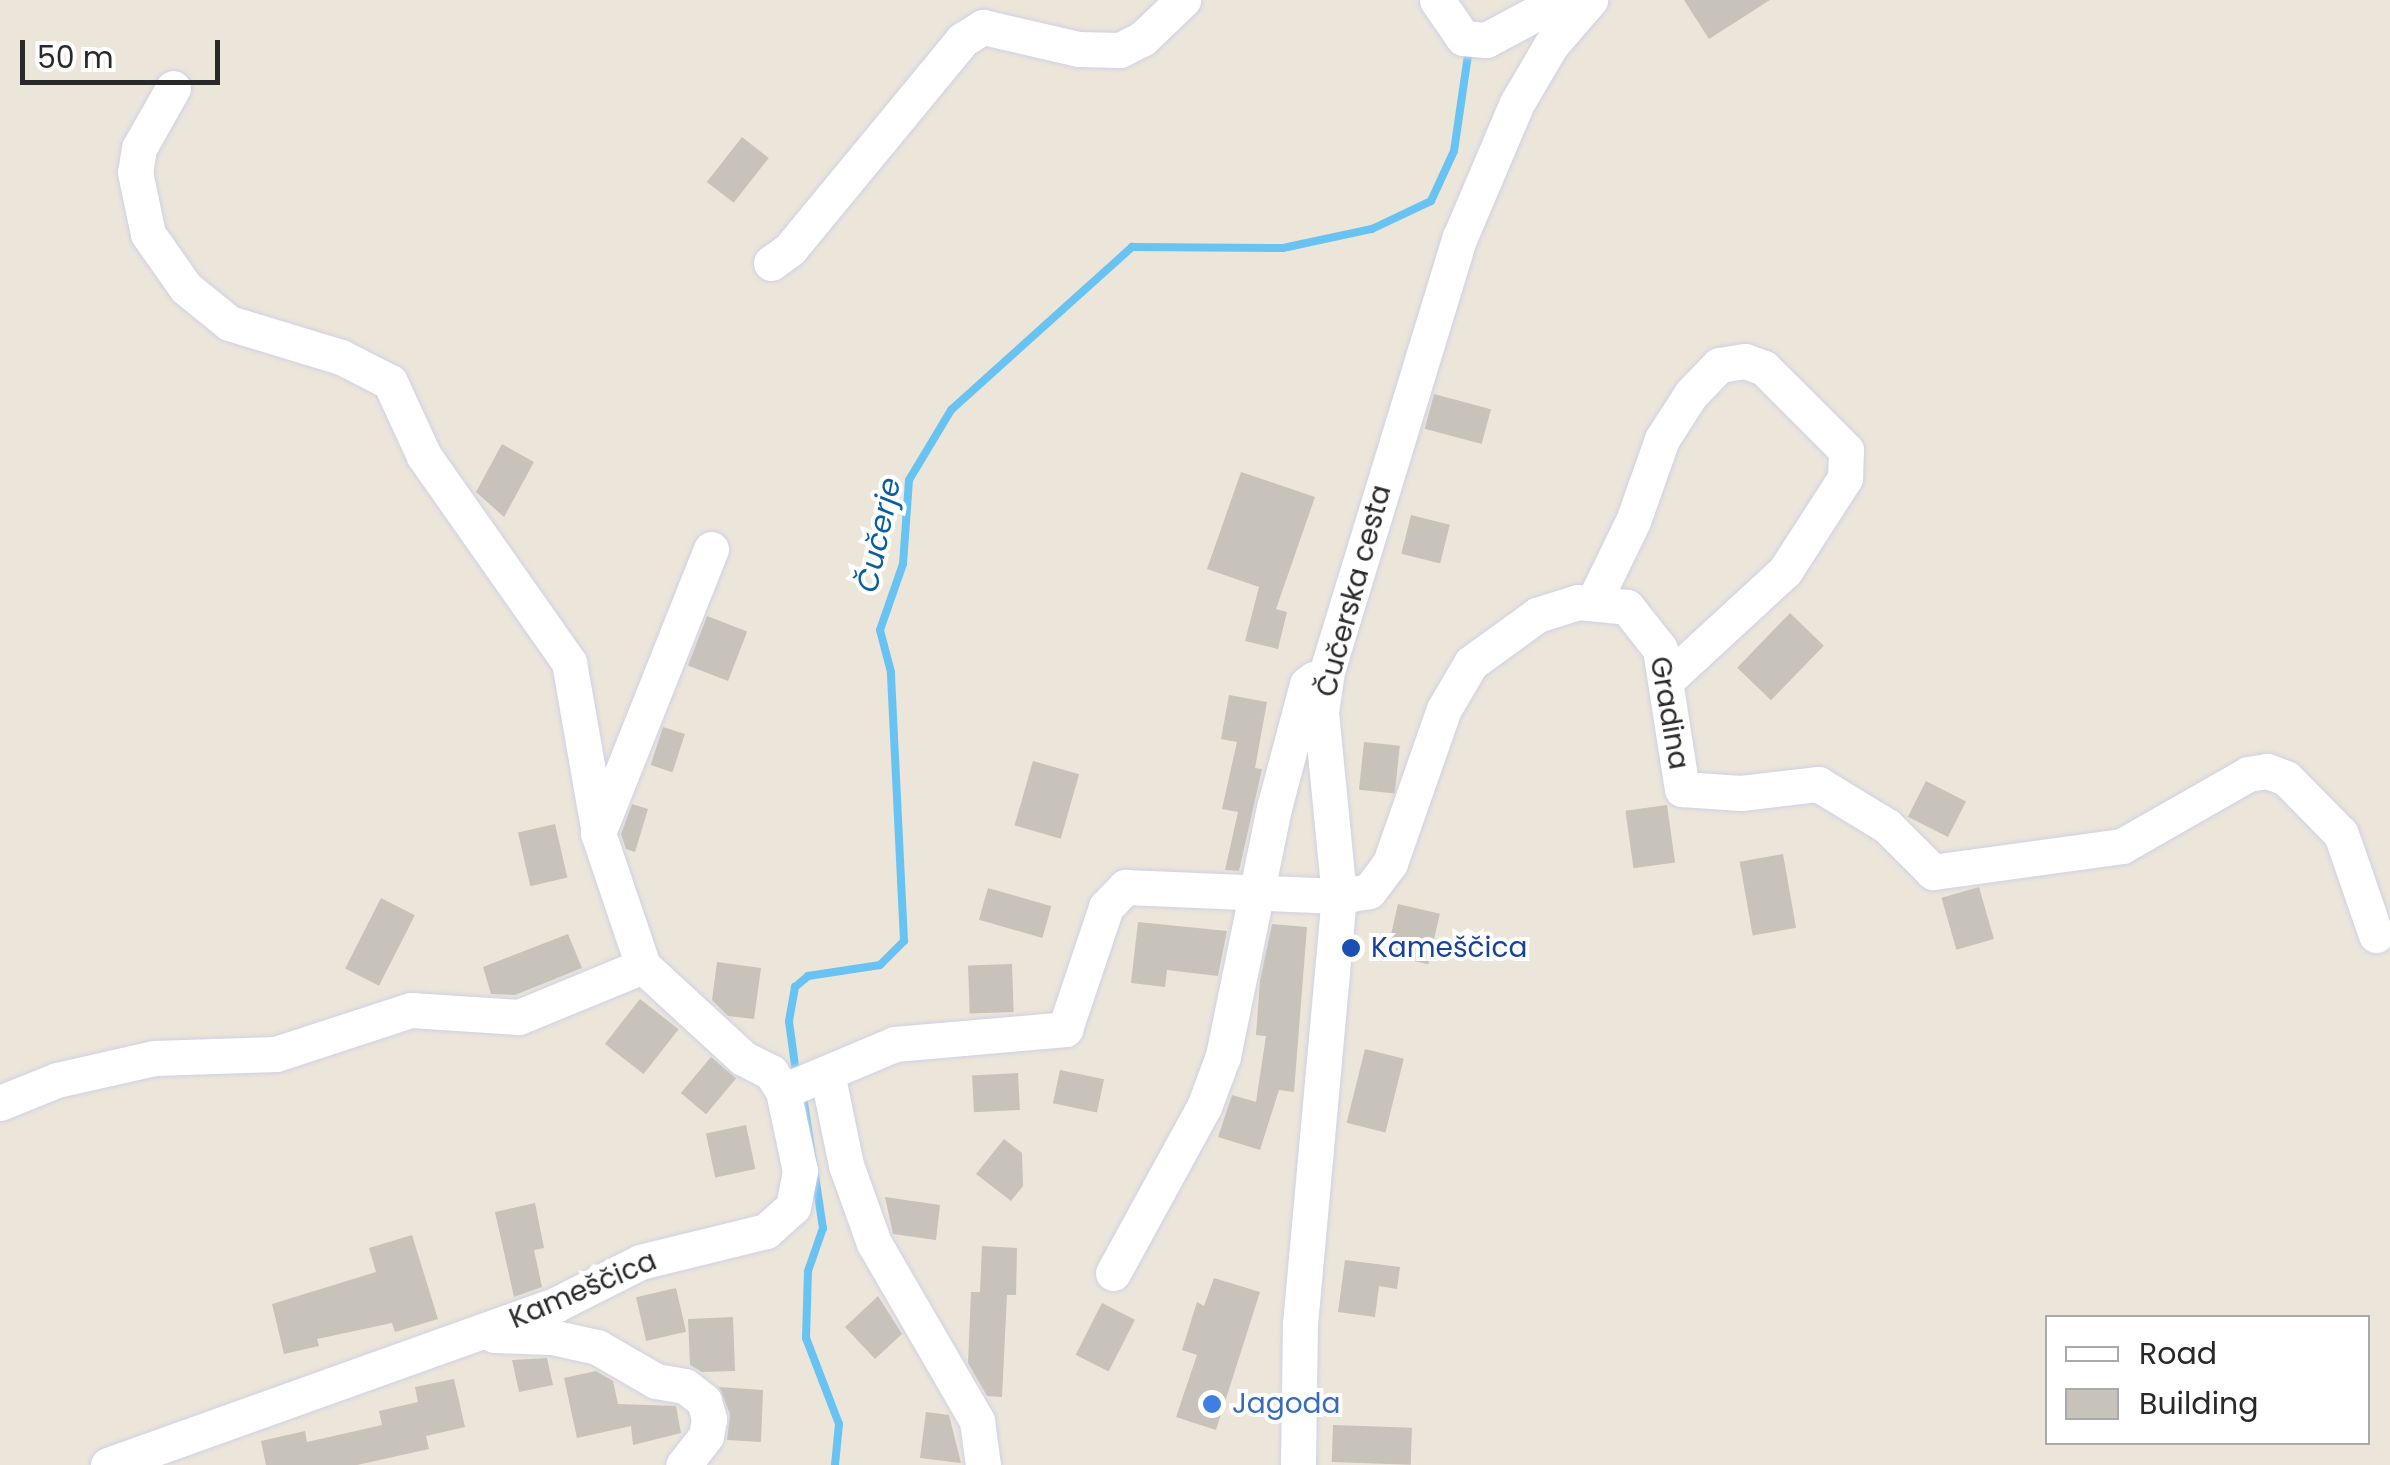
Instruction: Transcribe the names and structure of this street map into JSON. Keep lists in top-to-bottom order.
{
  "streets": {
    "street": ["Čučerska cesta", "Gradina", "Kameščica"]
  },
  "water": ["Čučerje"],
  "places": ["Kameščica", "Jagoda"],
  "legend": ["Road", "Building"],
  "scale_bar": "50 m"
}
